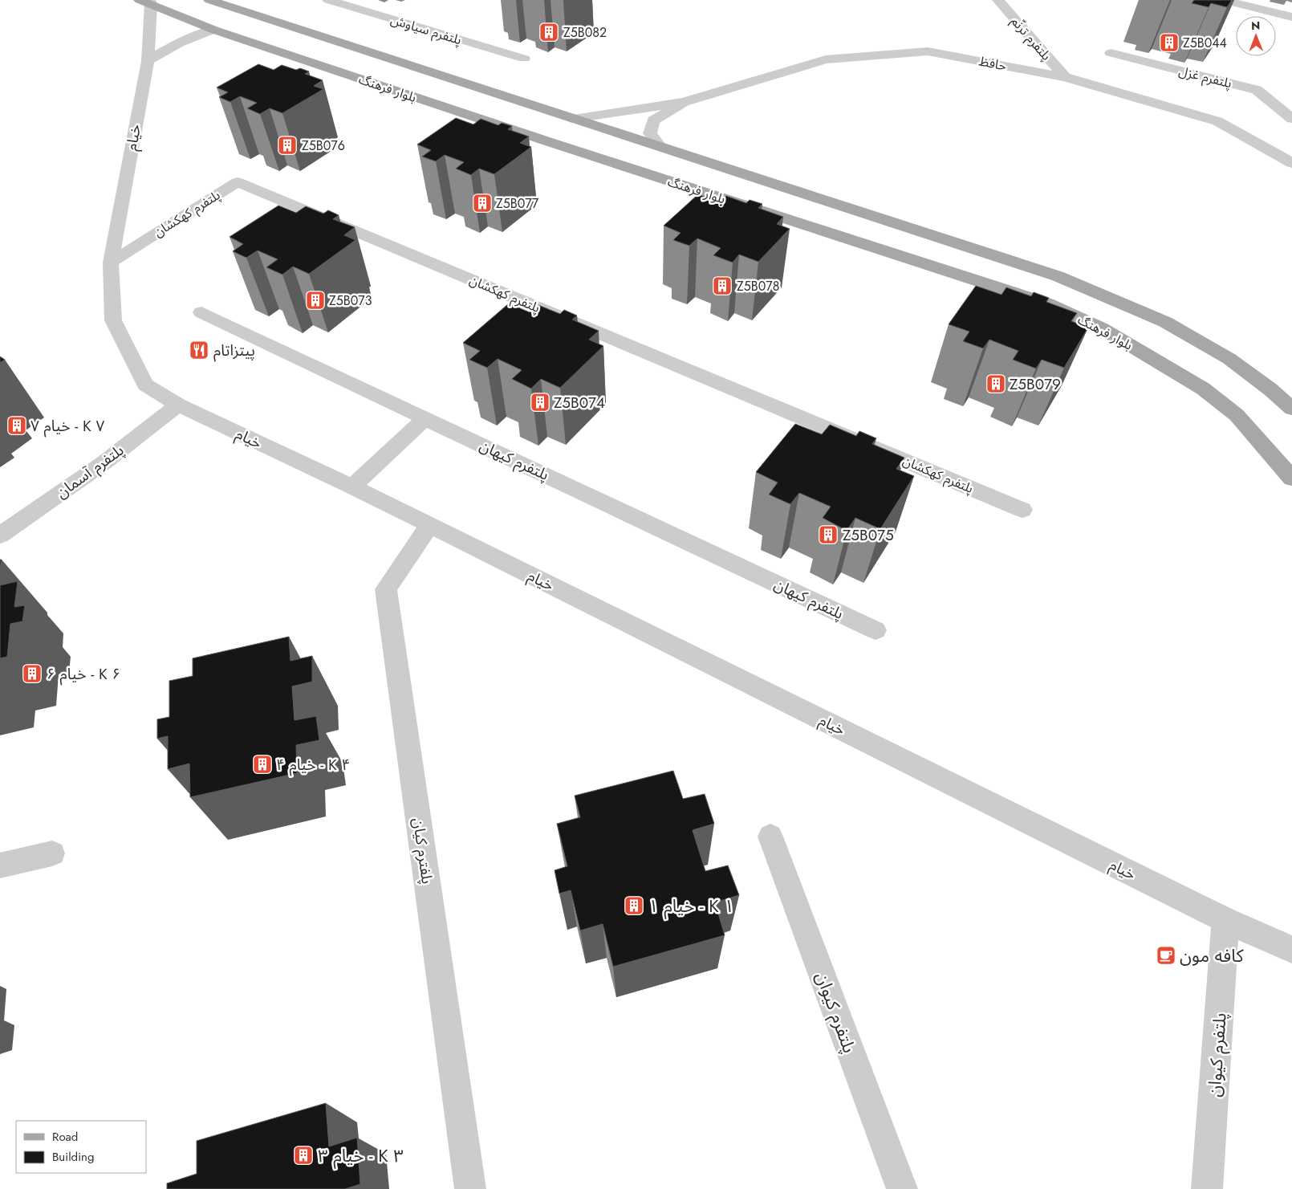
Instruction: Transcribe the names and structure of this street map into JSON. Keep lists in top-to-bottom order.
{
  "streets": {
    "main road": ["بلوار فرهنگ"],
    "street": [
      "پلتفرم سیاوش",
      "پلتفرم ترنّم",
      "حافظ",
      "پلتفرم غزل",
      "خیام",
      "پلتفرم کهکشان",
      "پلتفرم کیهان",
      "پلتفرم آسمان",
      "پلفترم کیان",
      "پلتفرم کیوان"
    ]
  },
  "crossings": [
    ["پلتفرم ترنّم", "حافظ"],
    ["بلوار فرهنگ", "خیام"],
    ["خیام", "پلتفرم کهکشان"],
    ["خیام", "پلتفرم کیهان"],
    ["خیام", "پلتفرم آسمان"],
    ["خیام", "پلفترم کیان"],
    ["خیام", "پلتفرم کیوان"]
  ],
  "places": {
    "building": [
      "Z5B082",
      "Z5B044",
      "Z5B076",
      "Z5B077",
      "Z5B078",
      "Z5B073",
      "Z5B079",
      "Z5B074",
      "خیام ۷ - K ۷",
      "Z5B075",
      "خیام ۶ - K ۶",
      "خیام ۴ - K ۴",
      "خیام ۱ - K ۱",
      "خیام ۳ - K ۳"
    ],
    "restaurant": ["پیتزاتام"],
    "cafe": ["کافه مون"]
  },
  "legend": ["Road", "Building"],
  "north": "top"
}
